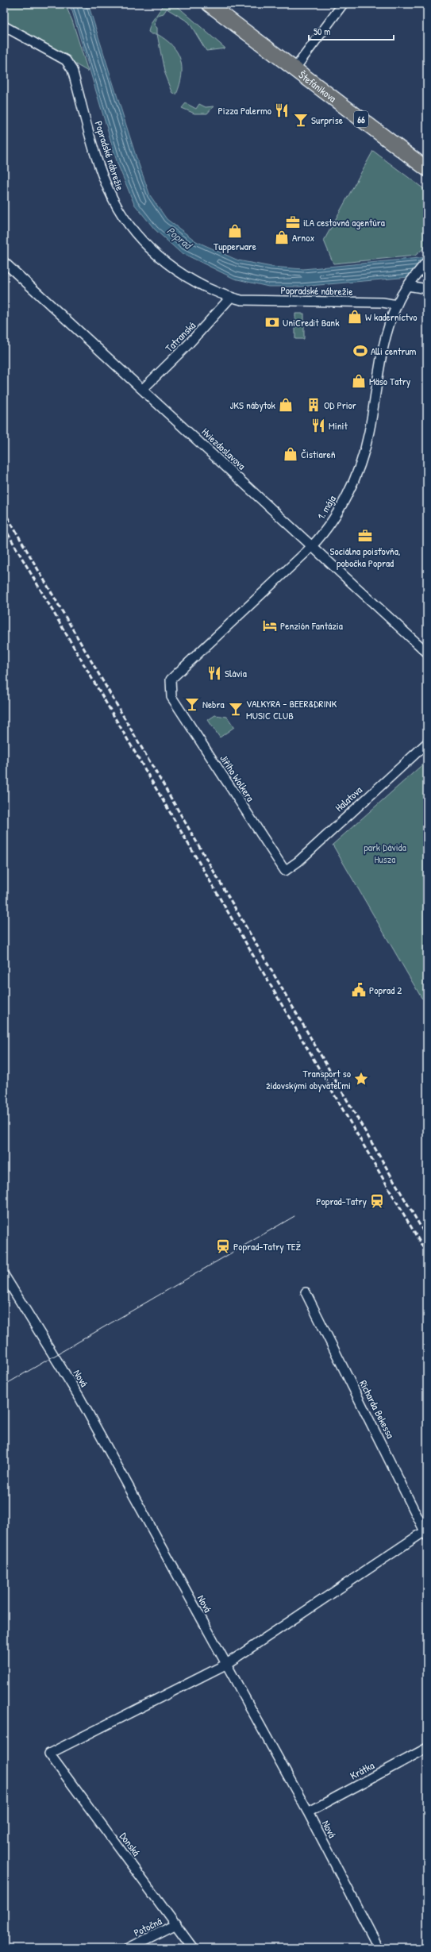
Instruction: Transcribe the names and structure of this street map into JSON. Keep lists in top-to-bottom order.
{
  "streets": {
    "main road": ["Štefánikova", "66"],
    "street": [
      "Popradské nábrežie",
      "Tatranská",
      "Hviezdoslavova",
      "1. mája",
      "Jiřího Wolkera",
      "Halatova",
      "Nová",
      "Richarda Bekessa",
      "Krátka",
      "Donská",
      "Potočná"
    ]
  },
  "crossings": [
    ["Popradské nábrežie", "Tatranská"],
    ["Popradské nábrežie", "1. mája"],
    ["Tatranská", "Hviezdoslavova"],
    ["Hviezdoslavova", "1. mája"],
    ["1. mája", "Jiřího Wolkera"],
    ["Jiřího Wolkera", "Halatova"],
    ["Nová", "Krátka"],
    ["Nová", "Donská"],
    ["Donská", "Potočná"]
  ],
  "water": ["Poprad"],
  "parks": ["park Dávida Husza"],
  "places": {
    "restaurant": ["Pizza Palermo", "Minit", "Slávia"],
    "bar": ["Surprise", "Nebra", "VALKYRA - BEER&DRINK MUSIC CLUB"],
    "office": ["iLA cestovná agentúra", "Sociálna poisťovňa, pobočka Poprad"],
    "shop": [
      "Tupperware",
      "Arnox",
      "W kaderníctvo",
      "Mäso Tatry",
      "JKS nábytok",
      "Čistiareň"
    ],
    "bank": ["UniCredit Bank"],
    "sports": ["Alli centrum"],
    "building": ["OD Prior"],
    "hotel": ["Penzión Fantázia"],
    "public building": ["Poprad 2"],
    "place": ["Transport so židovskými obyvateľmi"],
    "station": ["Poprad-Tatry", "Poprad-Tatry TEŽ"]
  },
  "scale_bar": "50 m"
}
